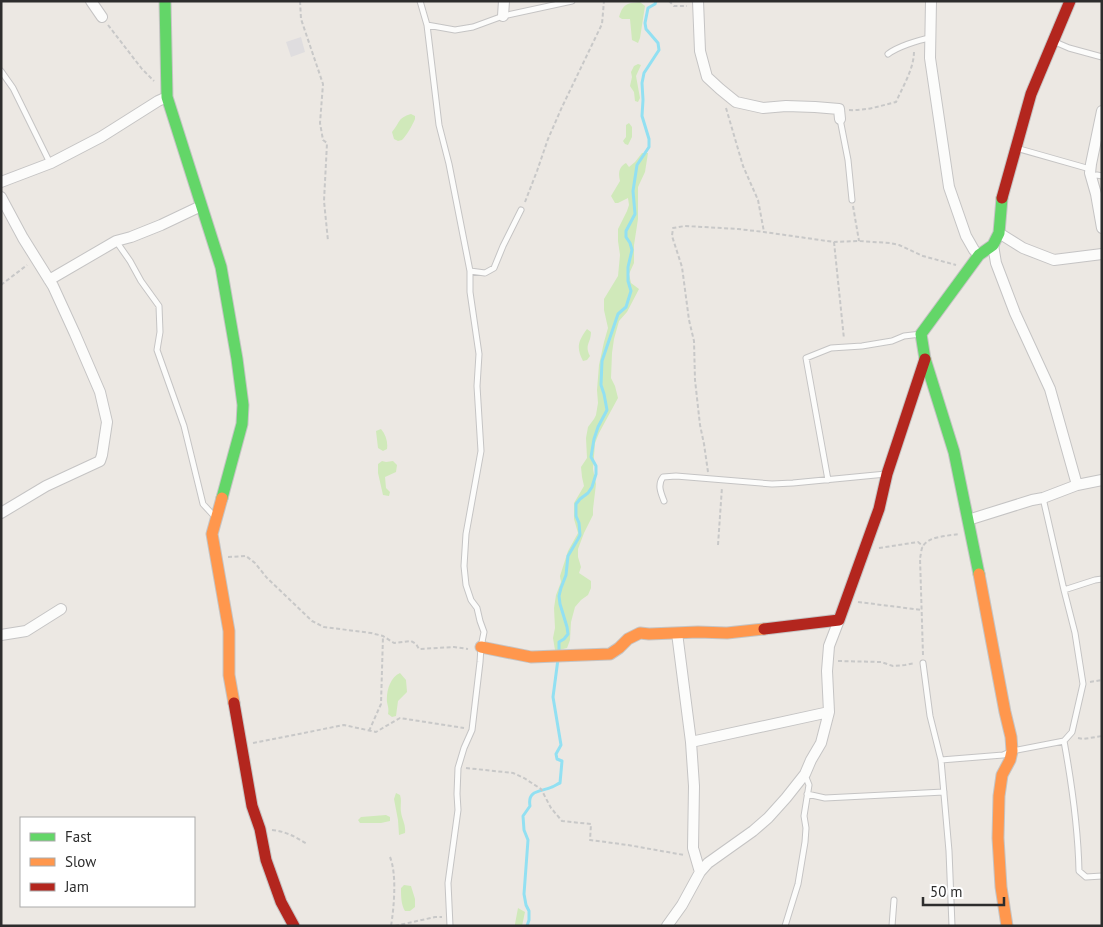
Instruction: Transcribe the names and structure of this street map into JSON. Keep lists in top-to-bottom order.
{
  "legend": ["Fast", "Slow", "Jam"],
  "scale_bar": "50 m"
}
